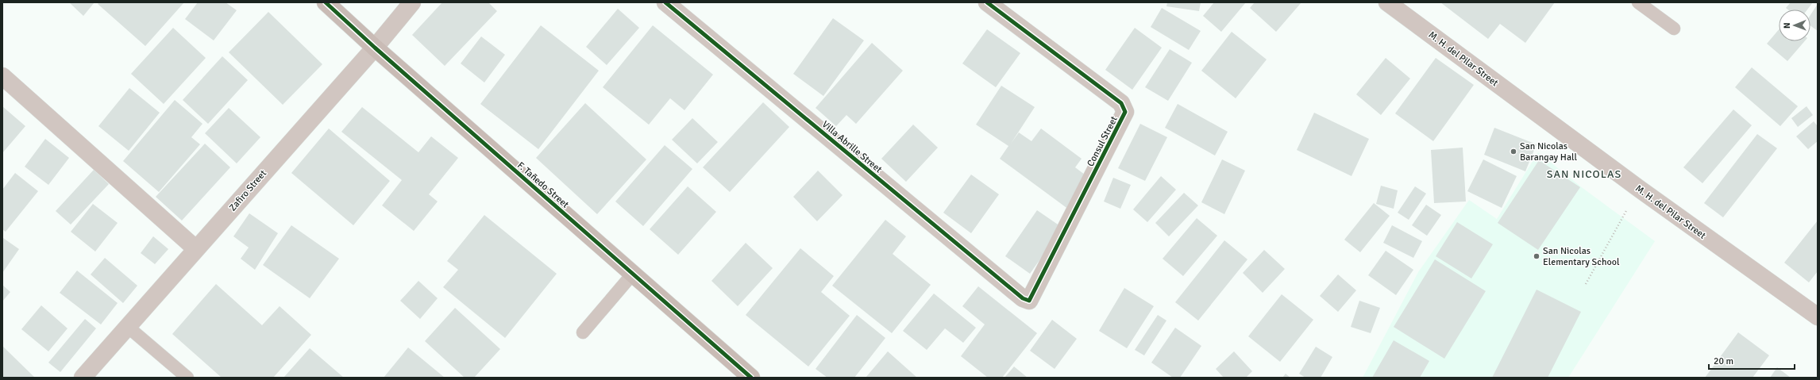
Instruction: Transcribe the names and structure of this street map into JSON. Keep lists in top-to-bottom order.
{
  "streets": {
    "main road": ["F. Tañedo Street"],
    "street": [
      "M. H. del Pilar Street",
      "Consul Street",
      "Villa Abrille Street",
      "Zafiro Street"
    ]
  },
  "crossings": [
    ["Consul Street", "Villa Abrille Street"],
    ["F. Tañedo Street", "Zafiro Street"]
  ],
  "districts": ["SAN NICOLAS"],
  "places": ["San Nicolas Barangay Hall", "San Nicolas Elementary School"],
  "scale_bar": "20 m",
  "north": "left"
}
